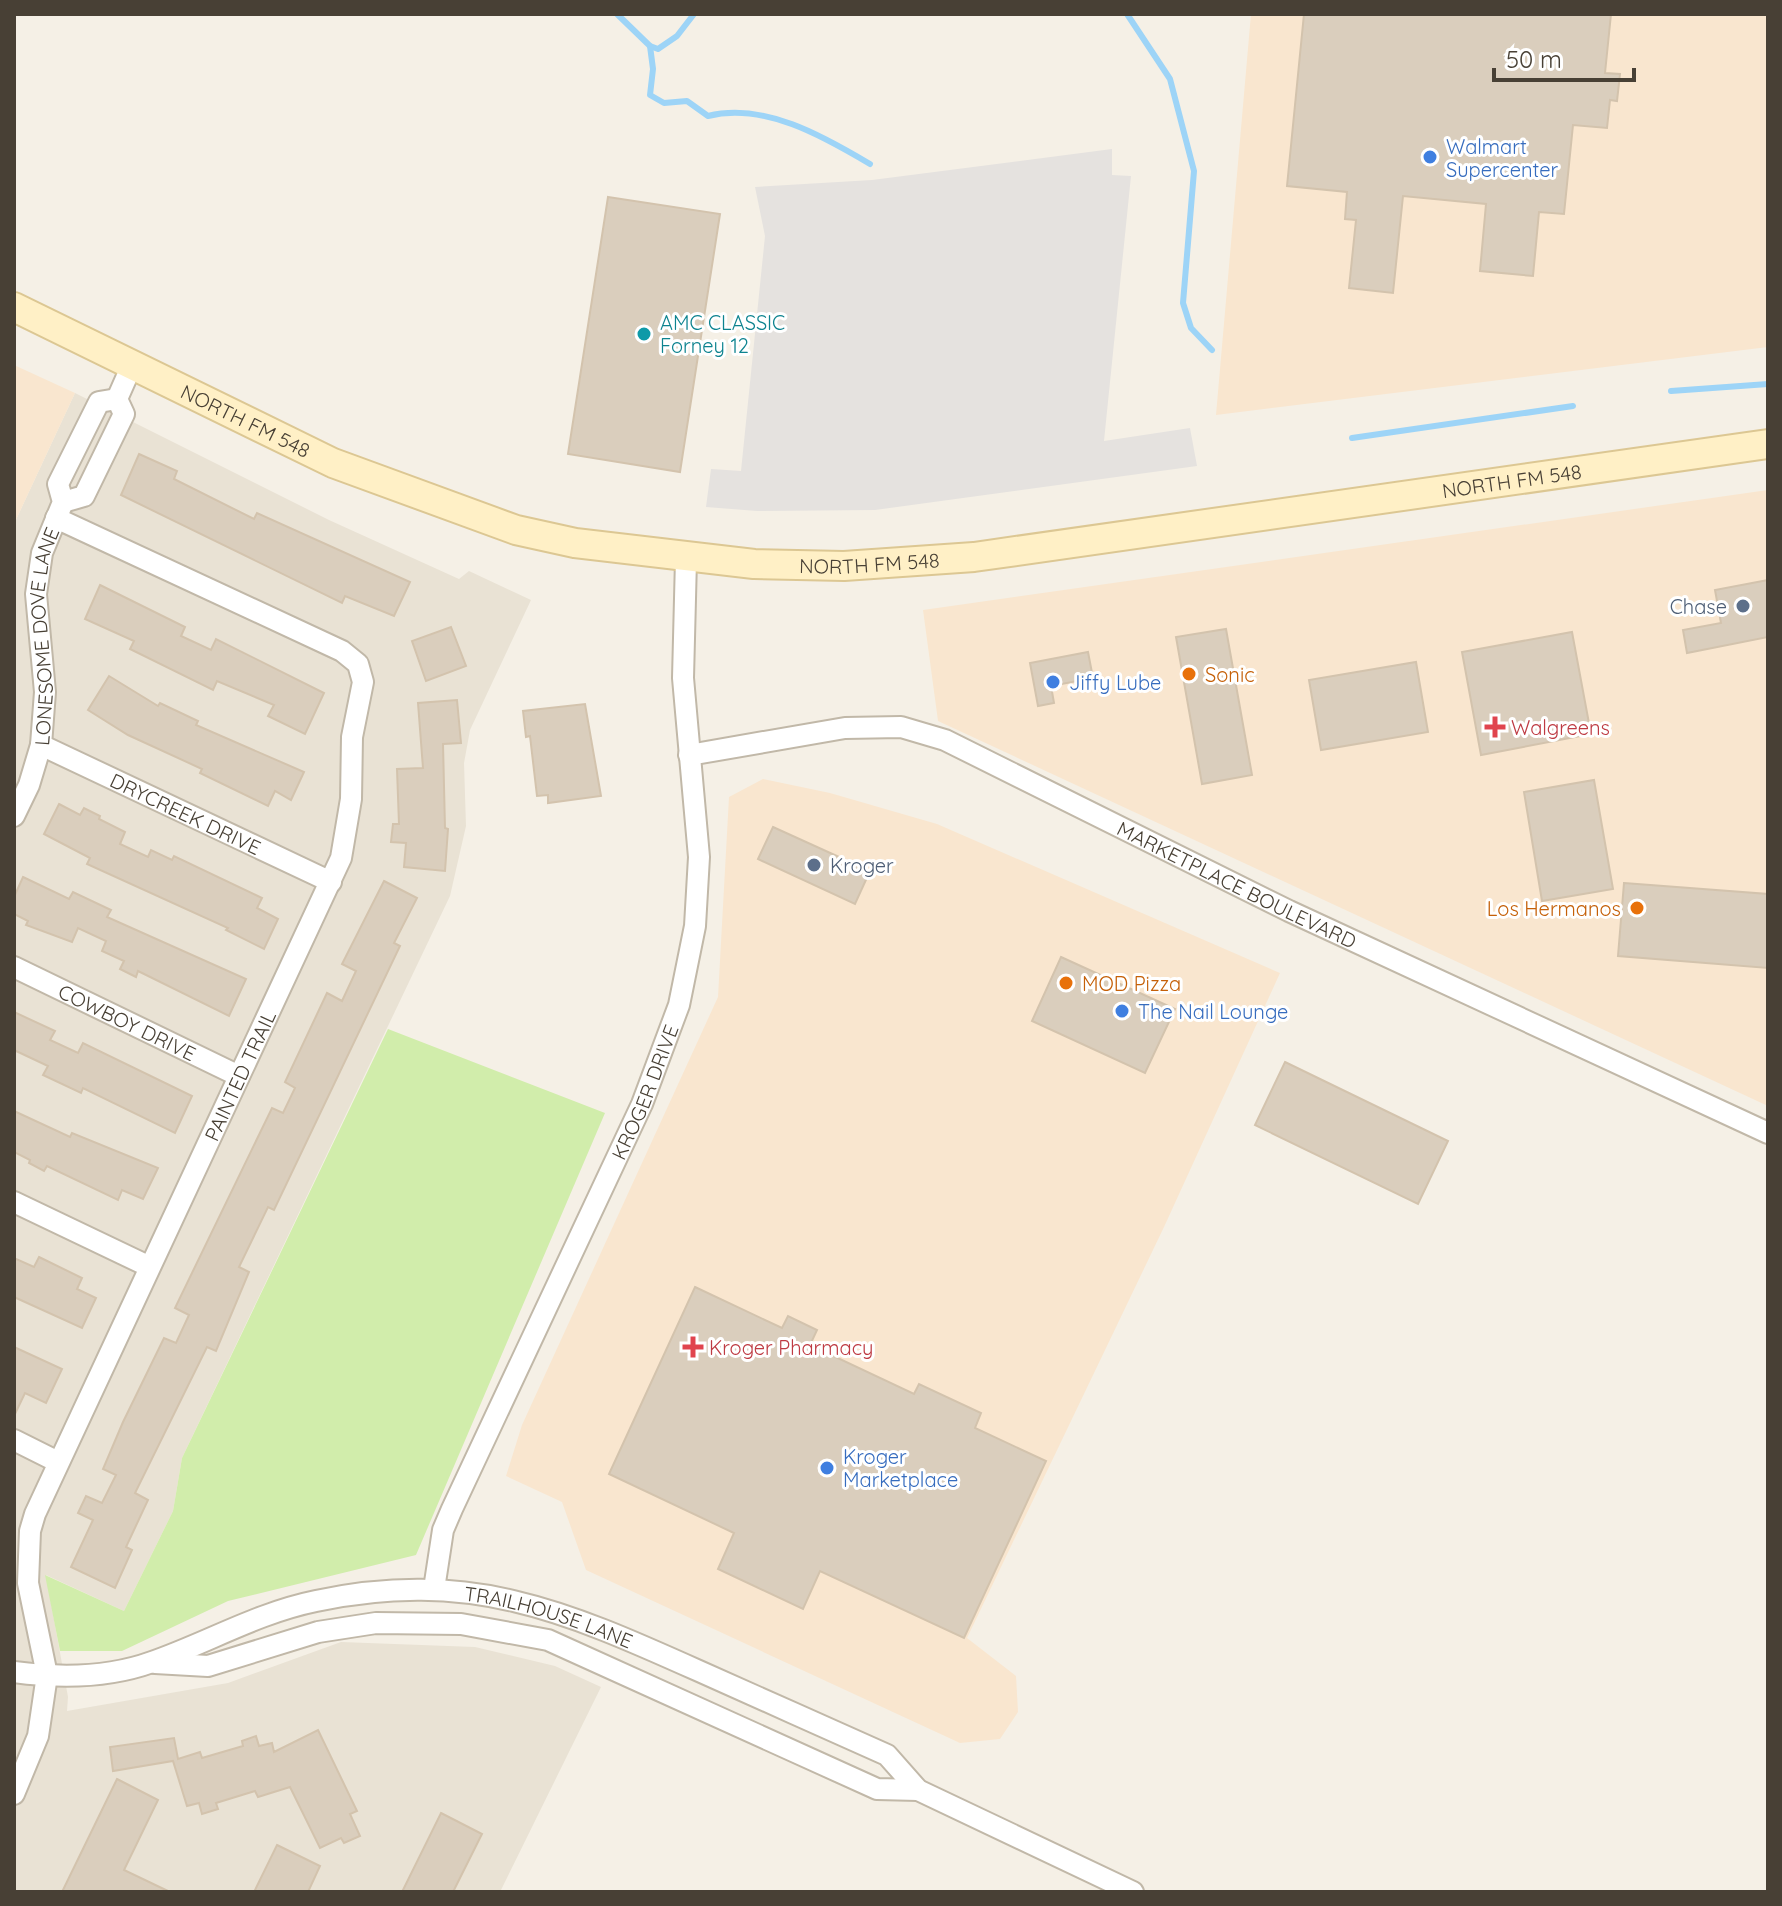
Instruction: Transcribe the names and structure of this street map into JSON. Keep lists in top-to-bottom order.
{
  "streets": {
    "main road": ["NORTH FM 548"],
    "street": [
      "LONESOME DOVE LANE",
      "DRYCREEK DRIVE",
      "MARKETPLACE BOULEVARD",
      "COWBOY DRIVE",
      "PAINTED TRAIL",
      "KROGER DRIVE",
      "TRAILHOUSE LANE"
    ]
  },
  "crossings": [
    ["NORTH FM 548", "LONESOME DOVE LANE"],
    ["NORTH FM 548", "KROGER DRIVE"],
    ["LONESOME DOVE LANE", "DRYCREEK DRIVE"],
    ["LONESOME DOVE LANE", "PAINTED TRAIL"],
    ["DRYCREEK DRIVE", "PAINTED TRAIL"],
    ["MARKETPLACE BOULEVARD", "KROGER DRIVE"],
    ["COWBOY DRIVE", "PAINTED TRAIL"],
    ["PAINTED TRAIL", "TRAILHOUSE LANE"],
    ["KROGER DRIVE", "TRAILHOUSE LANE"]
  ],
  "places": {
    "other": [
      "Walmart Supercenter",
      "AMC CLASSIC Forney 12",
      "Chase",
      "Sonic",
      "Jiffy Lube",
      "Kroger",
      "Los Hermanos",
      "MOD Pizza",
      "The Nail Lounge",
      "Kroger Marketplace"
    ],
    "health": ["Walgreens", "Kroger Pharmacy"]
  },
  "scale_bar": "50 m"
}
